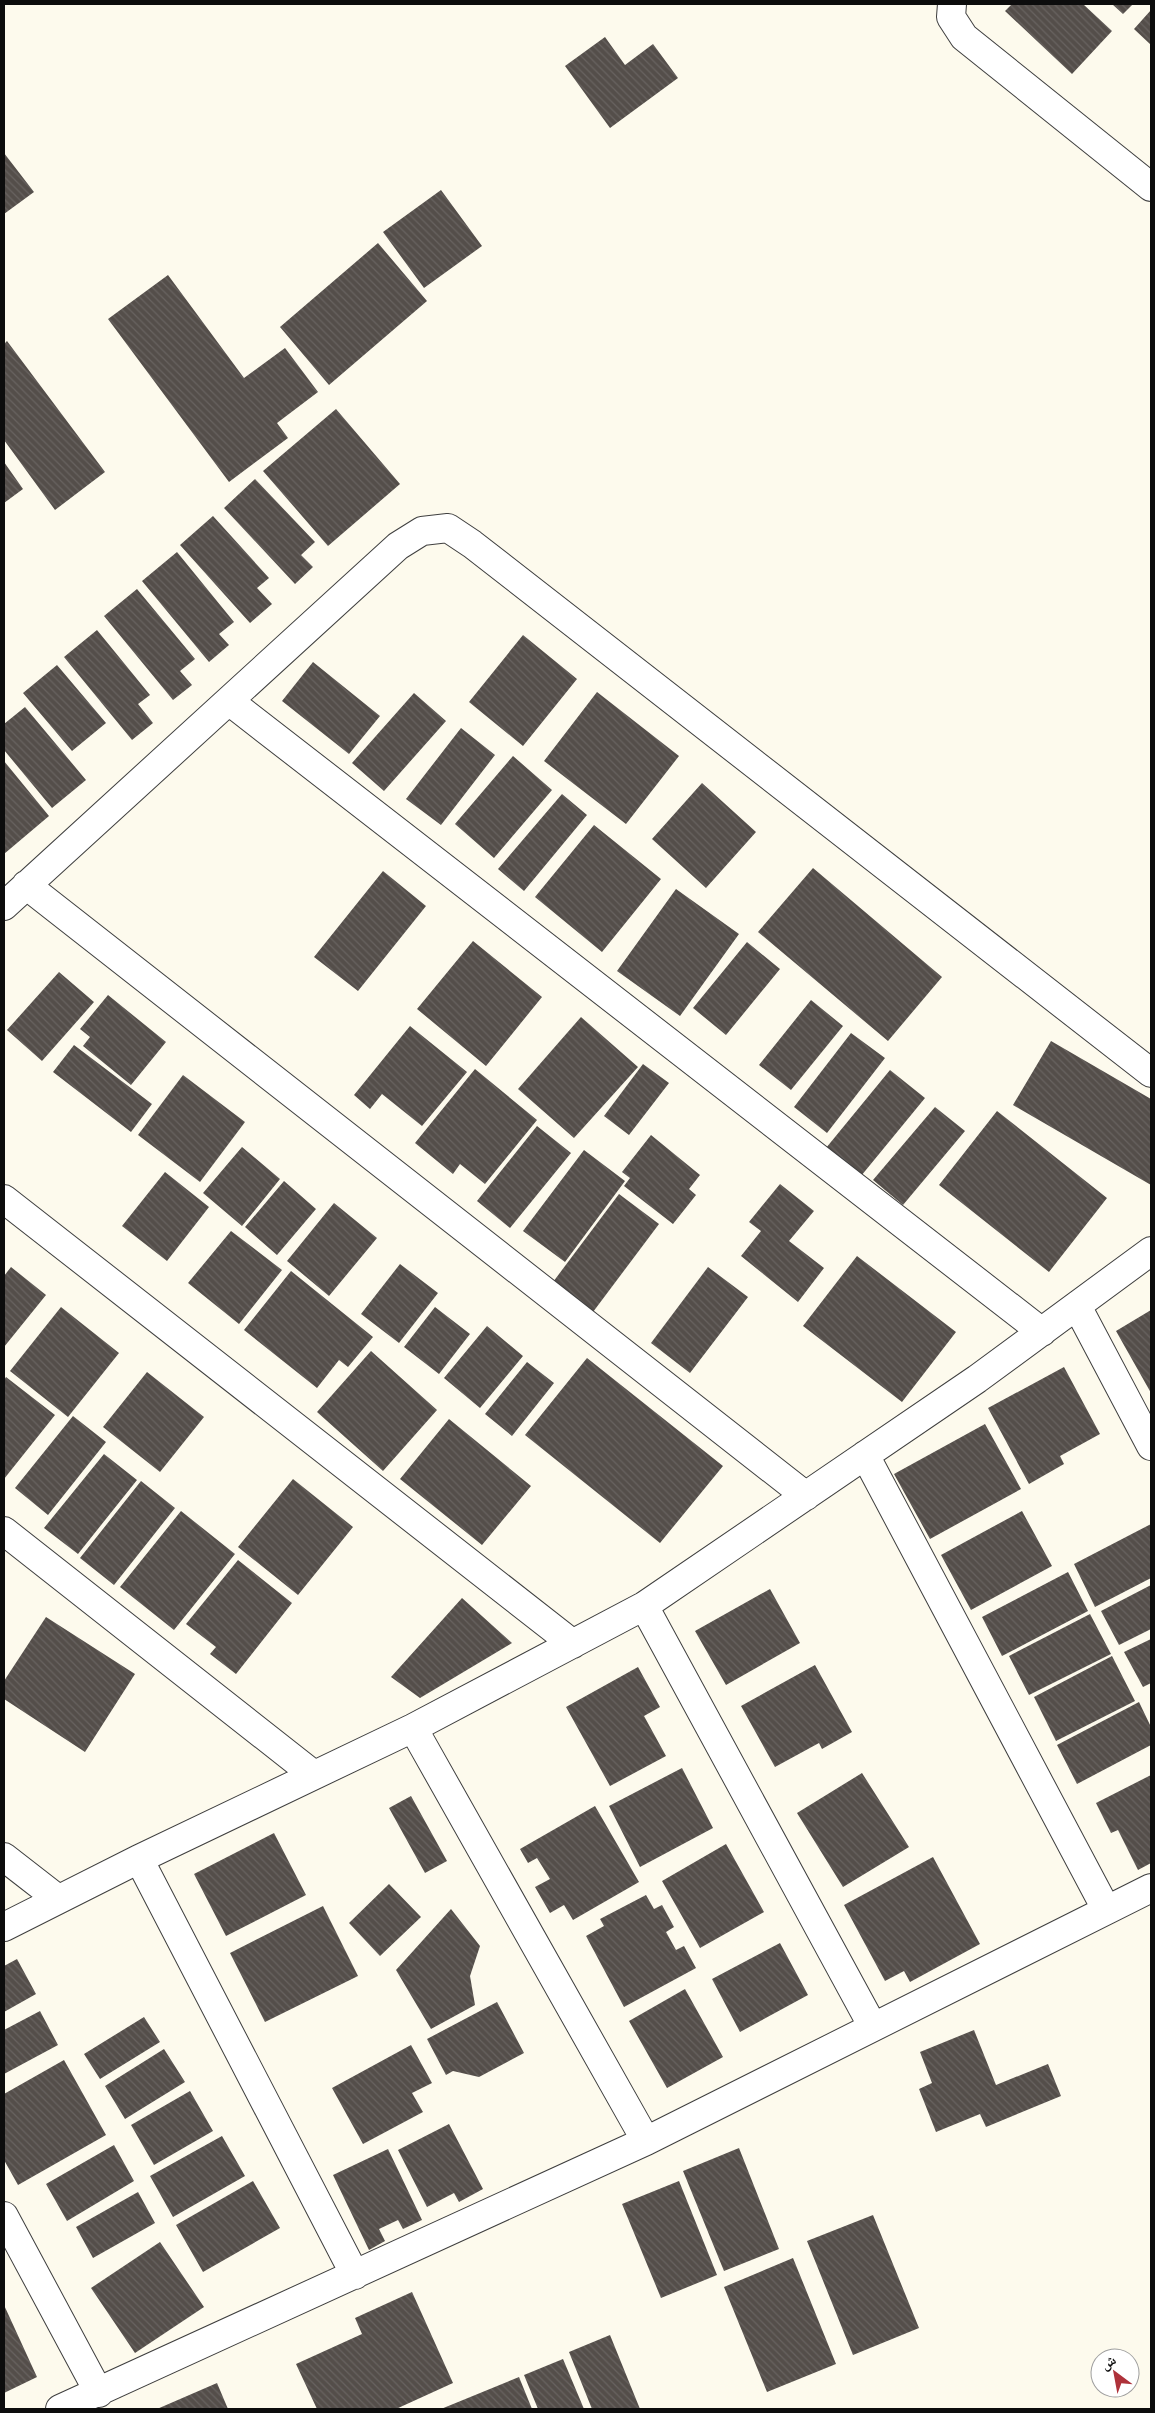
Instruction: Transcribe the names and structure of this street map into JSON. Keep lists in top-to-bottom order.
{
  "north": "top left"
}
